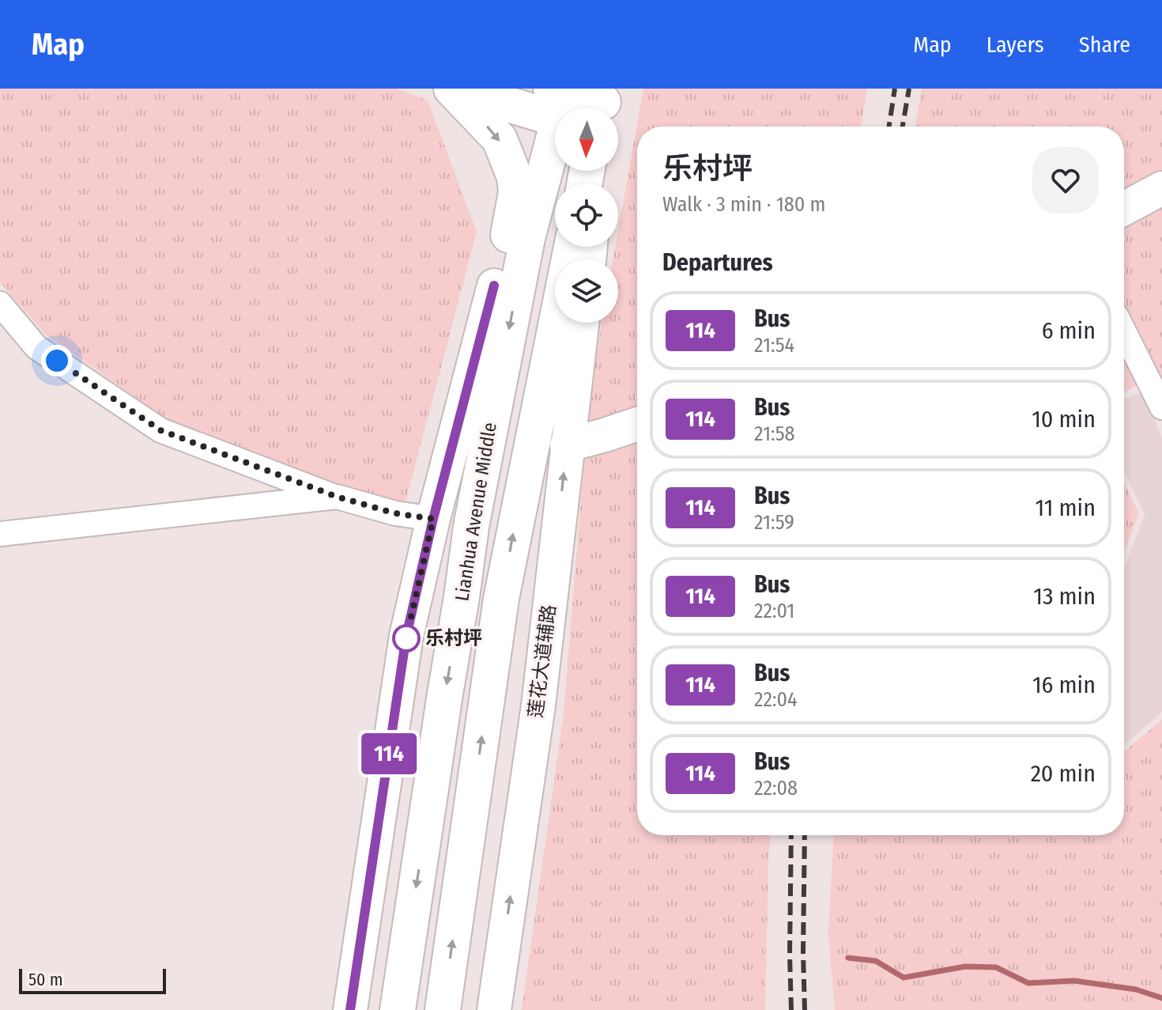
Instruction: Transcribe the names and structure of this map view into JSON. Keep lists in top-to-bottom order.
{
  "streets": {
    "main road": ["Lianhua Avenue Middle"],
    "street": ["莲花大道辅路"]
  },
  "places": ["乐村坪"],
  "lines": ["bus line 114"],
  "scale_bar": "50 m",
  "north": "bottom",
  "page": {
    "header": "Map",
    "nav": ["Map", "Layers", "Share"],
    "on_map": "114",
    "heading": [
      ["乐村坪", "Walk · 3 min · 180 m"],
      "Departures"
    ],
    "list": [
      {
        "mark": "114",
        "name": "Bus",
        "note": "21:54",
        "value": "6 min"
      },
      {
        "mark": "114",
        "name": "Bus",
        "note": "21:58",
        "value": "10 min"
      },
      {
        "mark": "114",
        "name": "Bus",
        "note": "21:59",
        "value": "11 min"
      },
      {
        "mark": "114",
        "name": "Bus",
        "note": "22:01",
        "value": "13 min"
      },
      {
        "mark": "114",
        "name": "Bus",
        "note": "22:04",
        "value": "16 min"
      },
      {
        "mark": "114",
        "name": "Bus",
        "note": "22:08",
        "value": "20 min"
      }
    ],
    "scale": "50 m"
  }
}
